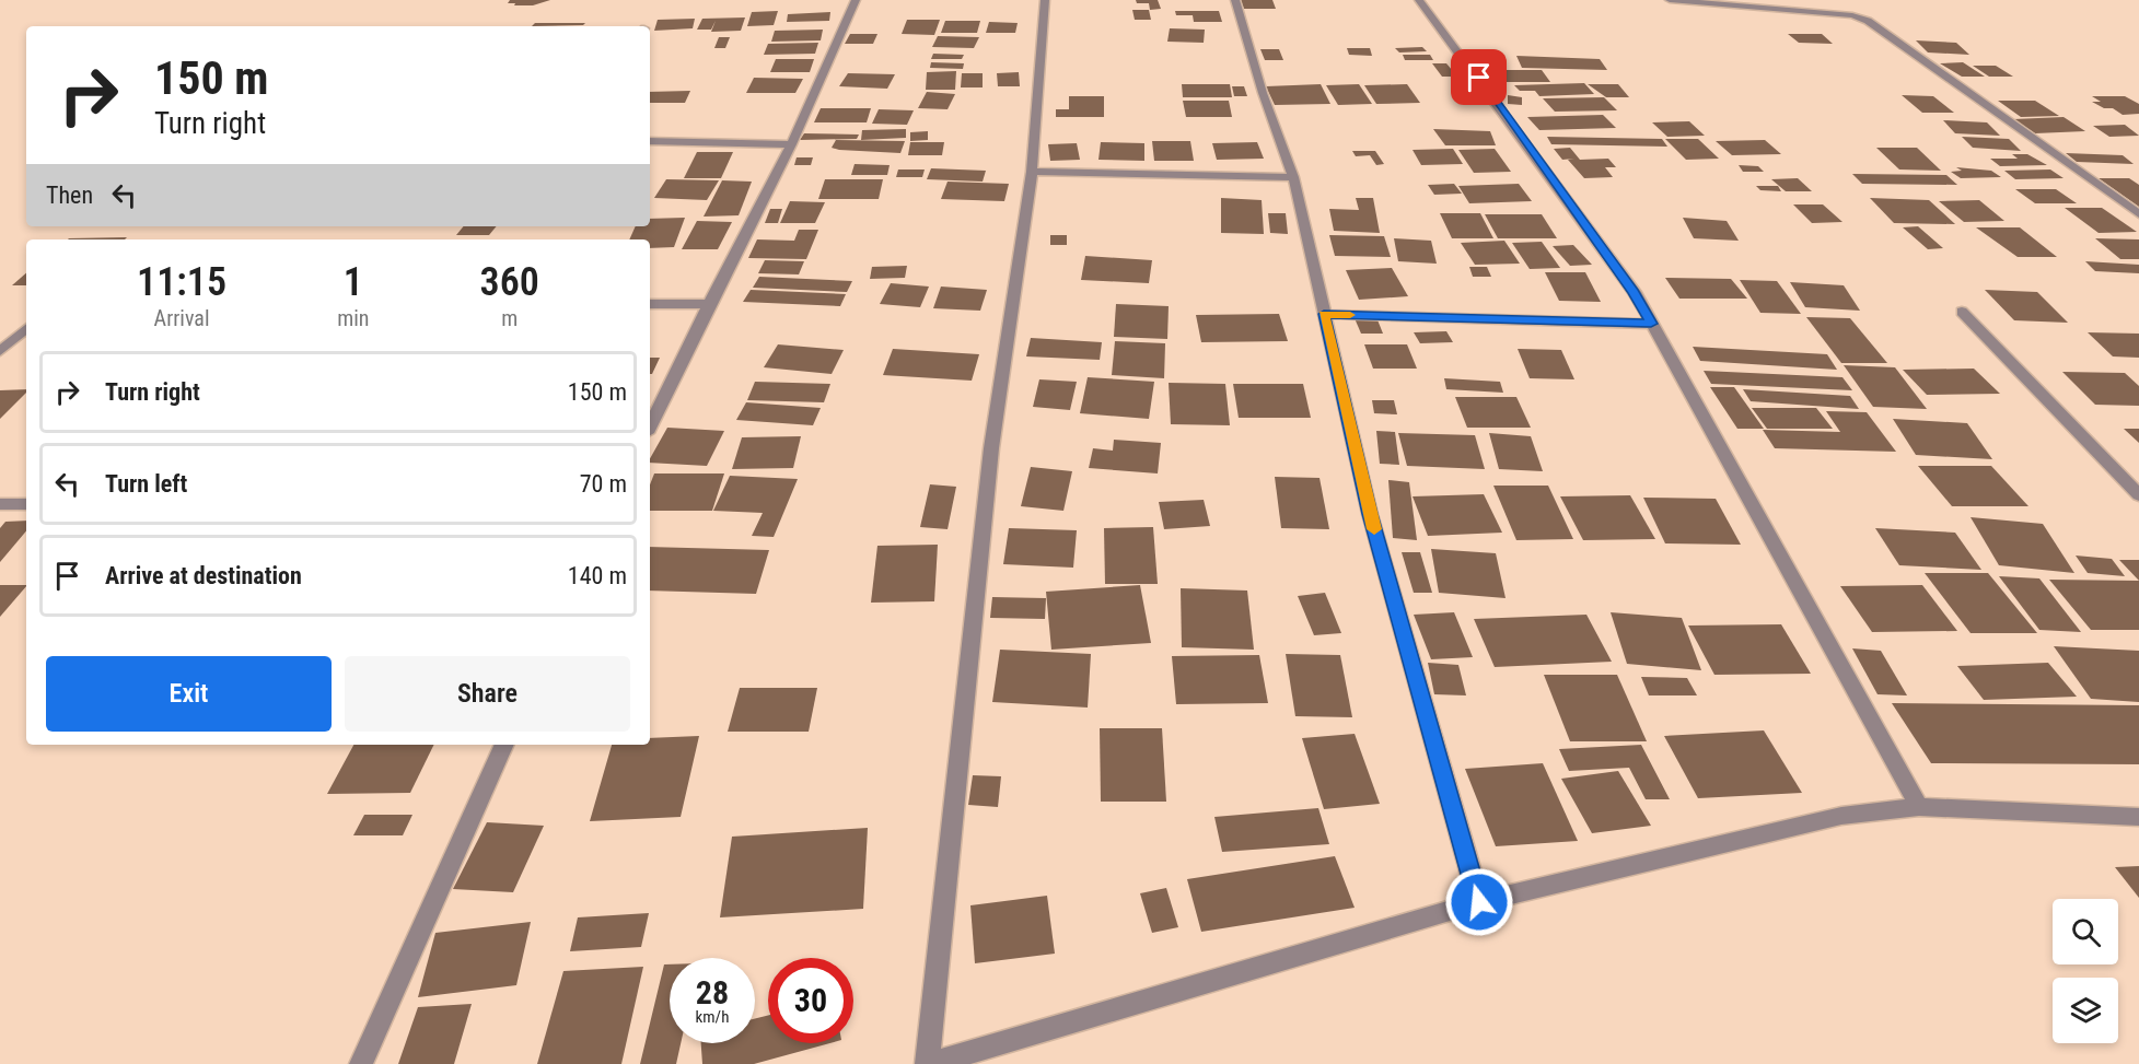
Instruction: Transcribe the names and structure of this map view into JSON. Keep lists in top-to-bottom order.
{
  "page": {
    "turn": ["150 m", "Turn right"],
    "then": "Then",
    "eta": [
      "11:15",
      "Arrival",
      "1",
      "min",
      "360",
      "m"
    ],
    "list": [
      {
        "name": "Turn right",
        "value": "150 m"
      },
      {
        "name": "Turn left",
        "value": "70 m"
      },
      {
        "name": "Arrive at destination",
        "value": "140 m"
      }
    ],
    "buttons": ["Exit", "Share"],
    "speed": "28 km/h",
    "limit": "30"
  }
}
